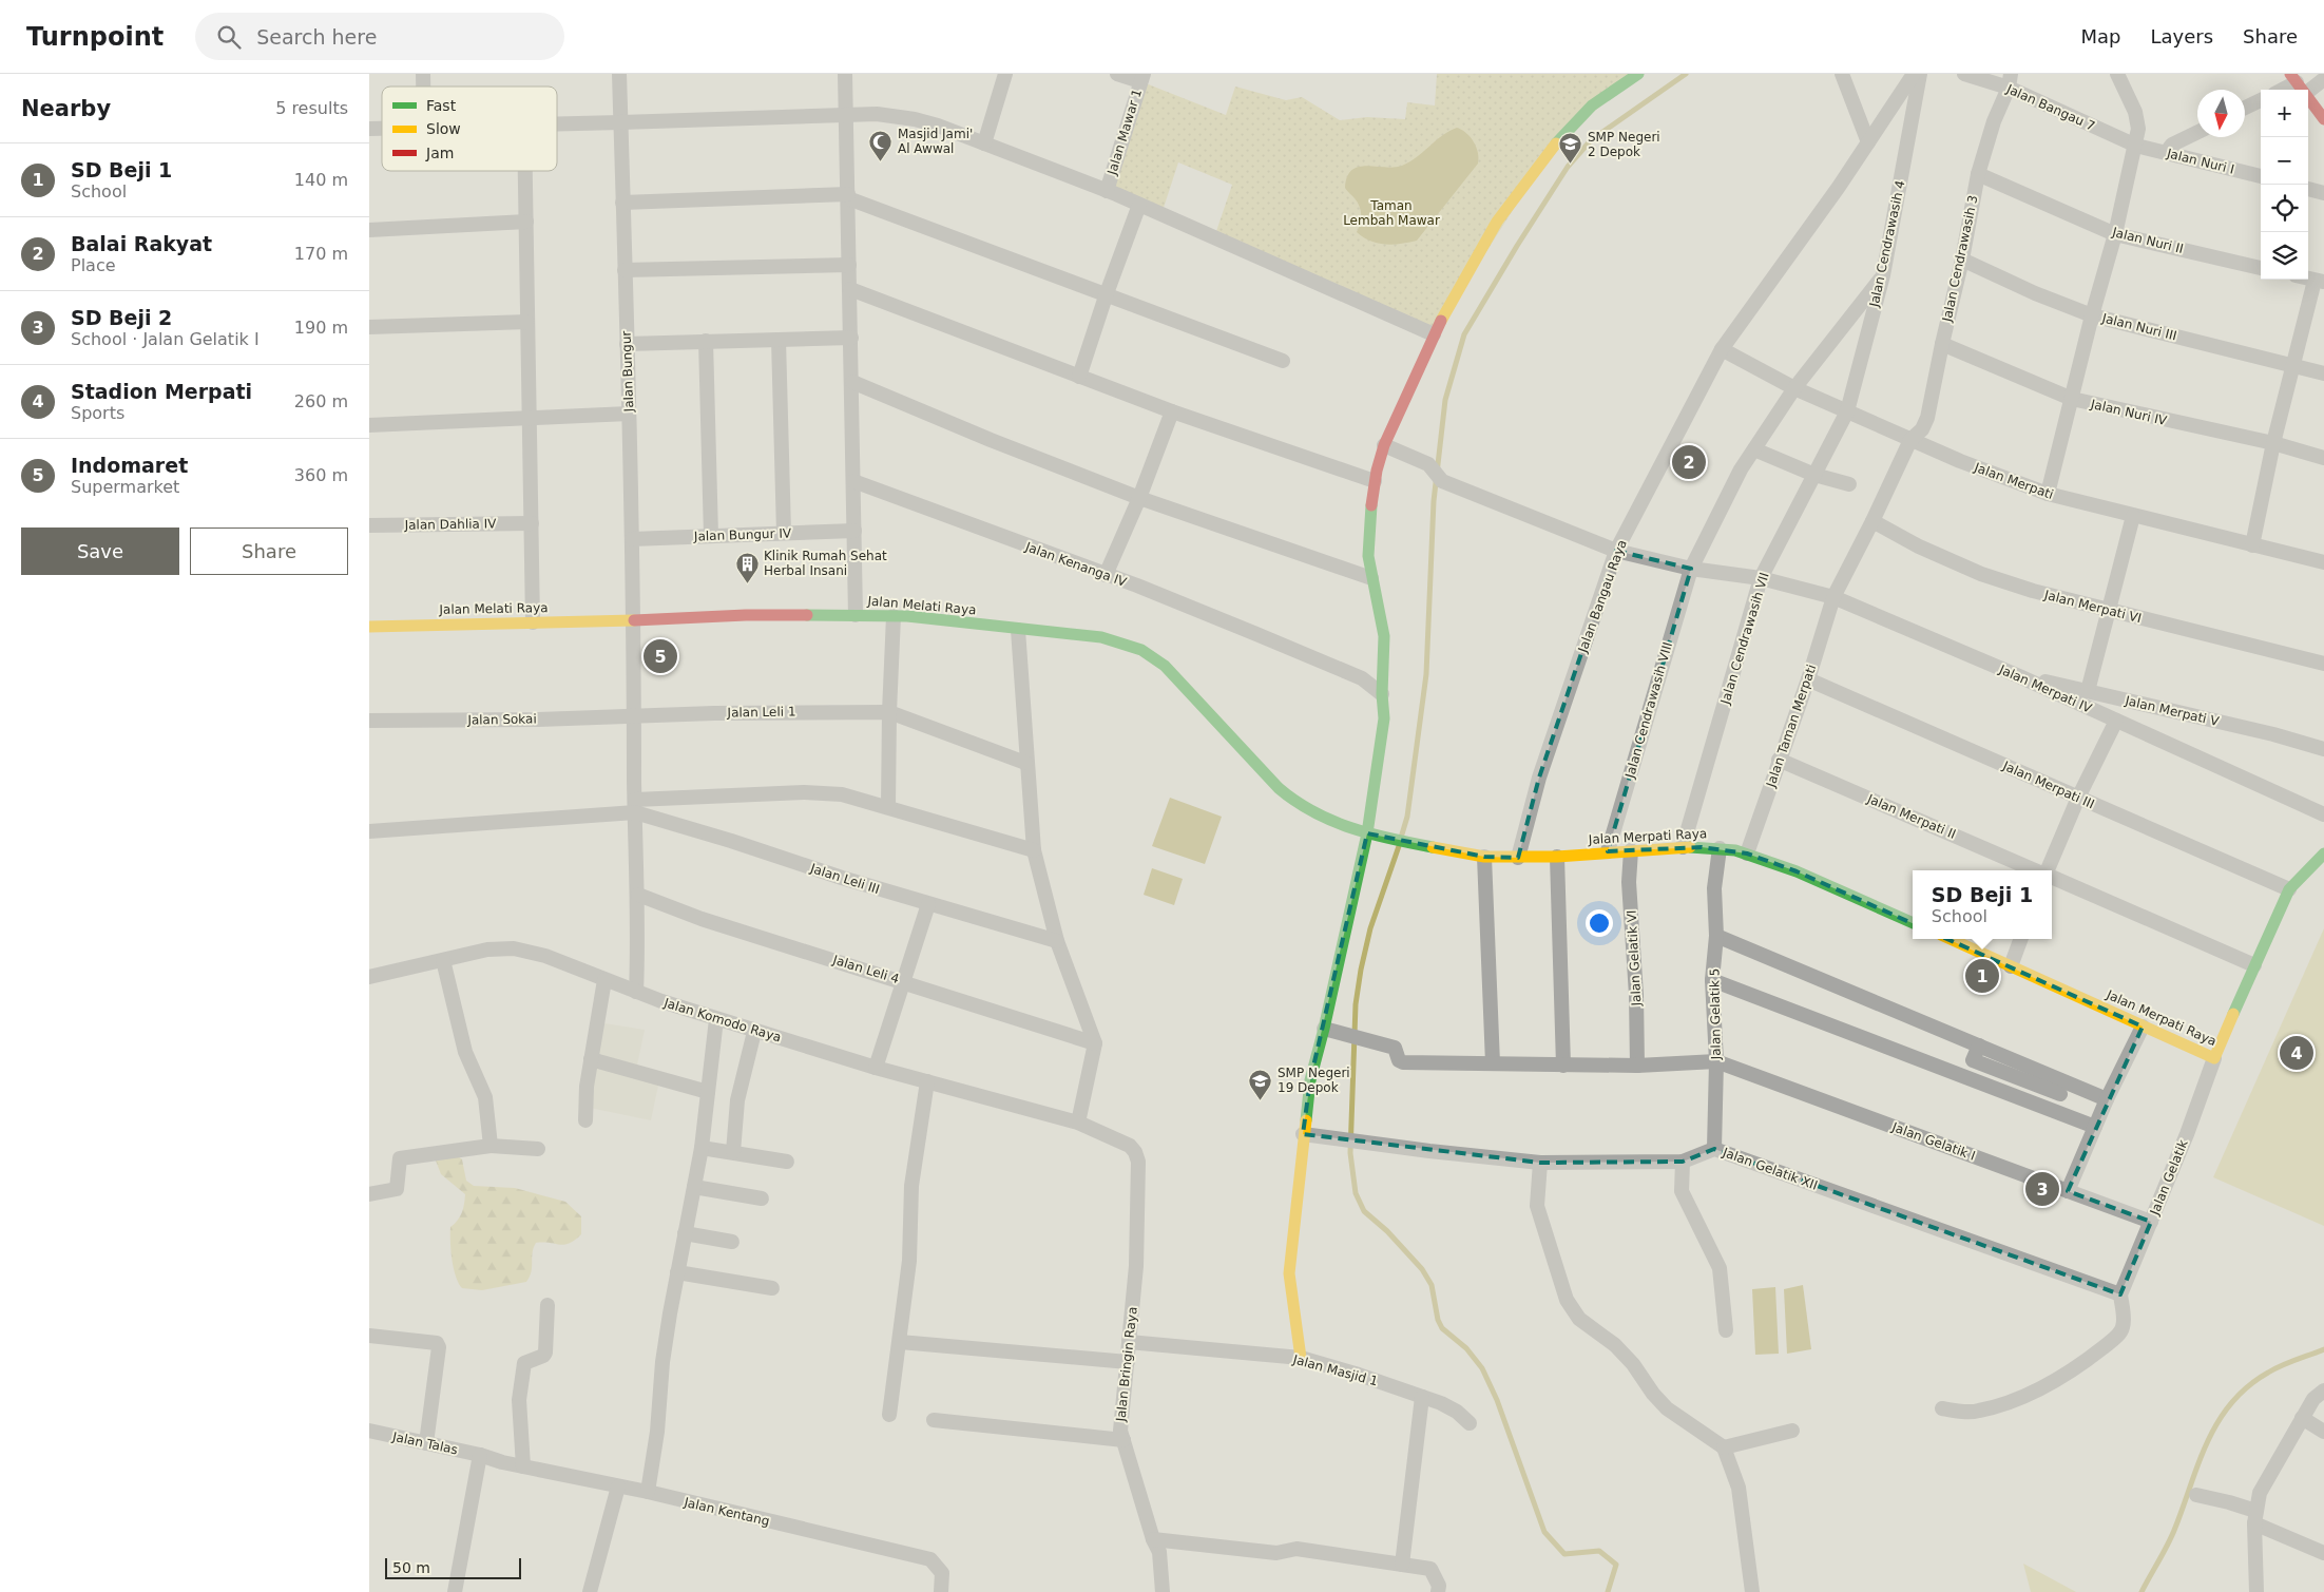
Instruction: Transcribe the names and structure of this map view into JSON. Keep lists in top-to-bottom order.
{
  "streets": {
    "street": [
      "Jalan Bangau 7",
      "Jalan Mawar 1",
      "Jalan Nuri I",
      "Jalan Nuri II",
      "Jalan Cendrawasih 4",
      "Jalan Cendrawasih 3",
      "Jalan Nuri III",
      "Jalan Bungur",
      "Jalan Nuri IV",
      "Jalan Merpati",
      "Jalan Dahlia IV",
      "Jalan Bungur IV",
      "Jalan Kenanga IV",
      "Jalan Bangau Raya",
      "Jalan Melati Raya",
      "Jalan Merpati VI",
      "Jalan Cendrawasih VII",
      "Jalan Merpati IV",
      "Jalan Cendrawasih VIII",
      "Jalan Merpati V",
      "Jalan Leli 1",
      "Jalan Sokai",
      "Jalan Taman Merpati",
      "Jalan Merpati III",
      "Jalan Merpati II",
      "Jalan Merpati Raya",
      "Jalan Leli III",
      "Jalan Gelatik VI",
      "Jalan Leli 4",
      "Jalan Gelatik 5",
      "Jalan Komodo Raya",
      "Jalan Gelatik I",
      "Jalan Gelatik XII",
      "Jalan Gelatik",
      "Jalan Bringin Raya",
      "Jalan Masjid 1",
      "Jalan Talas",
      "Jalan Kentang"
    ]
  },
  "crossings": [
    ["Jalan Bangau 7", "Jalan Nuri I"],
    ["Jalan Bangau 7", "Jalan Cendrawasih 3"],
    ["Jalan Nuri II", "Jalan Cendrawasih 3"],
    ["Jalan Cendrawasih 4", "Jalan Merpati"],
    ["Jalan Cendrawasih 4", "Jalan Cendrawasih VII"],
    ["Jalan Cendrawasih 4", "Jalan Cendrawasih VIII"],
    ["Jalan Cendrawasih 3", "Jalan Nuri III"],
    ["Jalan Cendrawasih 3", "Jalan Nuri IV"],
    ["Jalan Cendrawasih 3", "Jalan Merpati"],
    ["Jalan Cendrawasih 3", "Jalan Merpati VI"],
    ["Jalan Cendrawasih 3", "Jalan Taman Merpati"],
    ["Jalan Bungur", "Jalan Bungur IV"],
    ["Jalan Bungur", "Jalan Melati Raya"],
    ["Jalan Bungur", "Jalan Leli 1"],
    ["Jalan Bungur", "Jalan Sokai"],
    ["Jalan Bungur", "Jalan Leli III"],
    ["Jalan Bungur", "Jalan Leli 4"],
    ["Jalan Bungur", "Jalan Komodo Raya"],
    ["Jalan Merpati", "Jalan Bangau Raya"],
    ["Jalan Merpati", "Jalan Cendrawasih VII"],
    ["Jalan Merpati", "Jalan Cendrawasih VIII"],
    ["Jalan Bangau Raya", "Jalan Merpati IV"],
    ["Jalan Bangau Raya", "Jalan Merpati Raya"],
    ["Jalan Melati Raya", "Jalan Merpati Raya"],
    ["Jalan Merpati VI", "Jalan Taman Merpati"],
    ["Jalan Cendrawasih VII", "Jalan Merpati IV"],
    ["Jalan Cendrawasih VII", "Jalan Merpati Raya"],
    ["Jalan Merpati IV", "Jalan Cendrawasih VIII"],
    ["Jalan Merpati IV", "Jalan Merpati V"],
    ["Jalan Merpati IV", "Jalan Taman Merpati"],
    ["Jalan Cendrawasih VIII", "Jalan Merpati Raya"],
    ["Jalan Leli 1", "Jalan Sokai"],
    ["Jalan Taman Merpati", "Jalan Merpati III"],
    ["Jalan Taman Merpati", "Jalan Merpati II"],
    ["Jalan Taman Merpati", "Jalan Merpati Raya"],
    ["Jalan Merpati III", "Jalan Merpati Raya"],
    ["Jalan Merpati II", "Jalan Merpati Raya"],
    ["Jalan Merpati Raya", "Jalan Gelatik VI"],
    ["Jalan Merpati Raya", "Jalan Gelatik 5"],
    ["Jalan Merpati Raya", "Jalan Gelatik"],
    ["Jalan Gelatik 5", "Jalan Gelatik I"],
    ["Jalan Gelatik 5", "Jalan Gelatik XII"],
    ["Jalan Komodo Raya", "Jalan Bringin Raya"],
    ["Jalan Gelatik I", "Jalan Gelatik"],
    ["Jalan Gelatik XII", "Jalan Gelatik"],
    ["Jalan Bringin Raya", "Jalan Masjid 1"],
    ["Jalan Talas", "Jalan Kentang"]
  ],
  "parks": ["Taman Lembah Mawar"],
  "places": {
    "mosque": ["Masjid Jami' Al Awwal"],
    "school or university": ["SMP Negeri 2 Depok", "SMP Negeri 19 Depok"],
    "building": ["Klinik Rumah Sehat Herbal Insani"]
  },
  "legend": ["Fast", "Slow", "Jam"],
  "scale_bar": "50 m",
  "north": "bottom",
  "page": {
    "header": "Turnpoint",
    "search": "Search here",
    "nav": ["Map", "Layers", "Share"],
    "heading": ["Nearby", "5 results"],
    "map_buttons": ["+", "−"],
    "list": [
      {
        "mark": "1",
        "name": "SD Beji 1",
        "note": "School",
        "value": "140 m"
      },
      {
        "mark": "2",
        "name": "Balai Rakyat",
        "note": "Place",
        "value": "170 m"
      },
      {
        "mark": "3",
        "name": "SD Beji 2",
        "note": "School · Jalan Gelatik I",
        "value": "190 m"
      },
      {
        "mark": "4",
        "name": "Stadion Merpati",
        "note": "Sports",
        "value": "260 m"
      },
      {
        "mark": "5",
        "name": "Indomaret",
        "note": "Supermarket",
        "value": "360 m"
      }
    ],
    "pins": [
      "2",
      "5",
      "1",
      "4",
      "3"
    ],
    "buttons": ["Save", "Share"],
    "popup": ["SD Beji 1", "School"],
    "scale": "50 m"
  }
}
